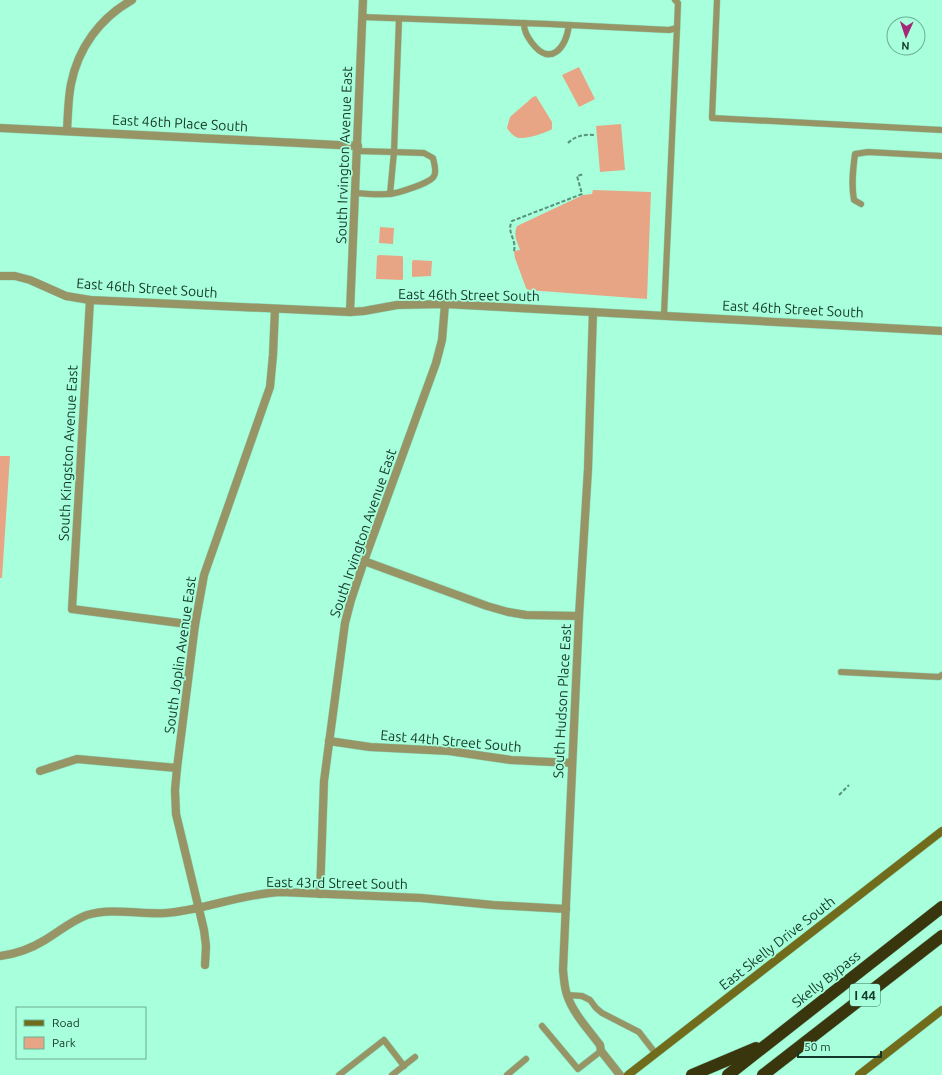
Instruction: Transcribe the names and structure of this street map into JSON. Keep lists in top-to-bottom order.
{
  "streets": {
    "highway": ["Skelly Bypass", "I 44"],
    "main road": ["East Skelly Drive South"],
    "street": [
      "East 46th Place South",
      "South Irvington Avenue East",
      "East 46th Street South",
      "South Kingston Avenue East",
      "South Joplin Avenue East",
      "South Hudson Place East",
      "East 44th Street South",
      "East 43rd Street South"
    ]
  },
  "crossings": [
    ["East 46th Place South", "South Irvington Avenue East"],
    ["South Irvington Avenue East", "East 46th Street South"],
    ["South Irvington Avenue East", "East 44th Street South"],
    ["South Irvington Avenue East", "East 43rd Street South"],
    ["East 46th Street South", "South Kingston Avenue East"],
    ["East 46th Street South", "South Joplin Avenue East"],
    ["East 46th Street South", "South Hudson Place East"],
    ["South Kingston Avenue East", "South Joplin Avenue East"],
    ["South Joplin Avenue East", "East 43rd Street South"],
    ["South Hudson Place East", "East 44th Street South"],
    ["South Hudson Place East", "East 43rd Street South"]
  ],
  "legend": ["Road", "Park"],
  "scale_bar": "50 m",
  "north": "bottom"
}
